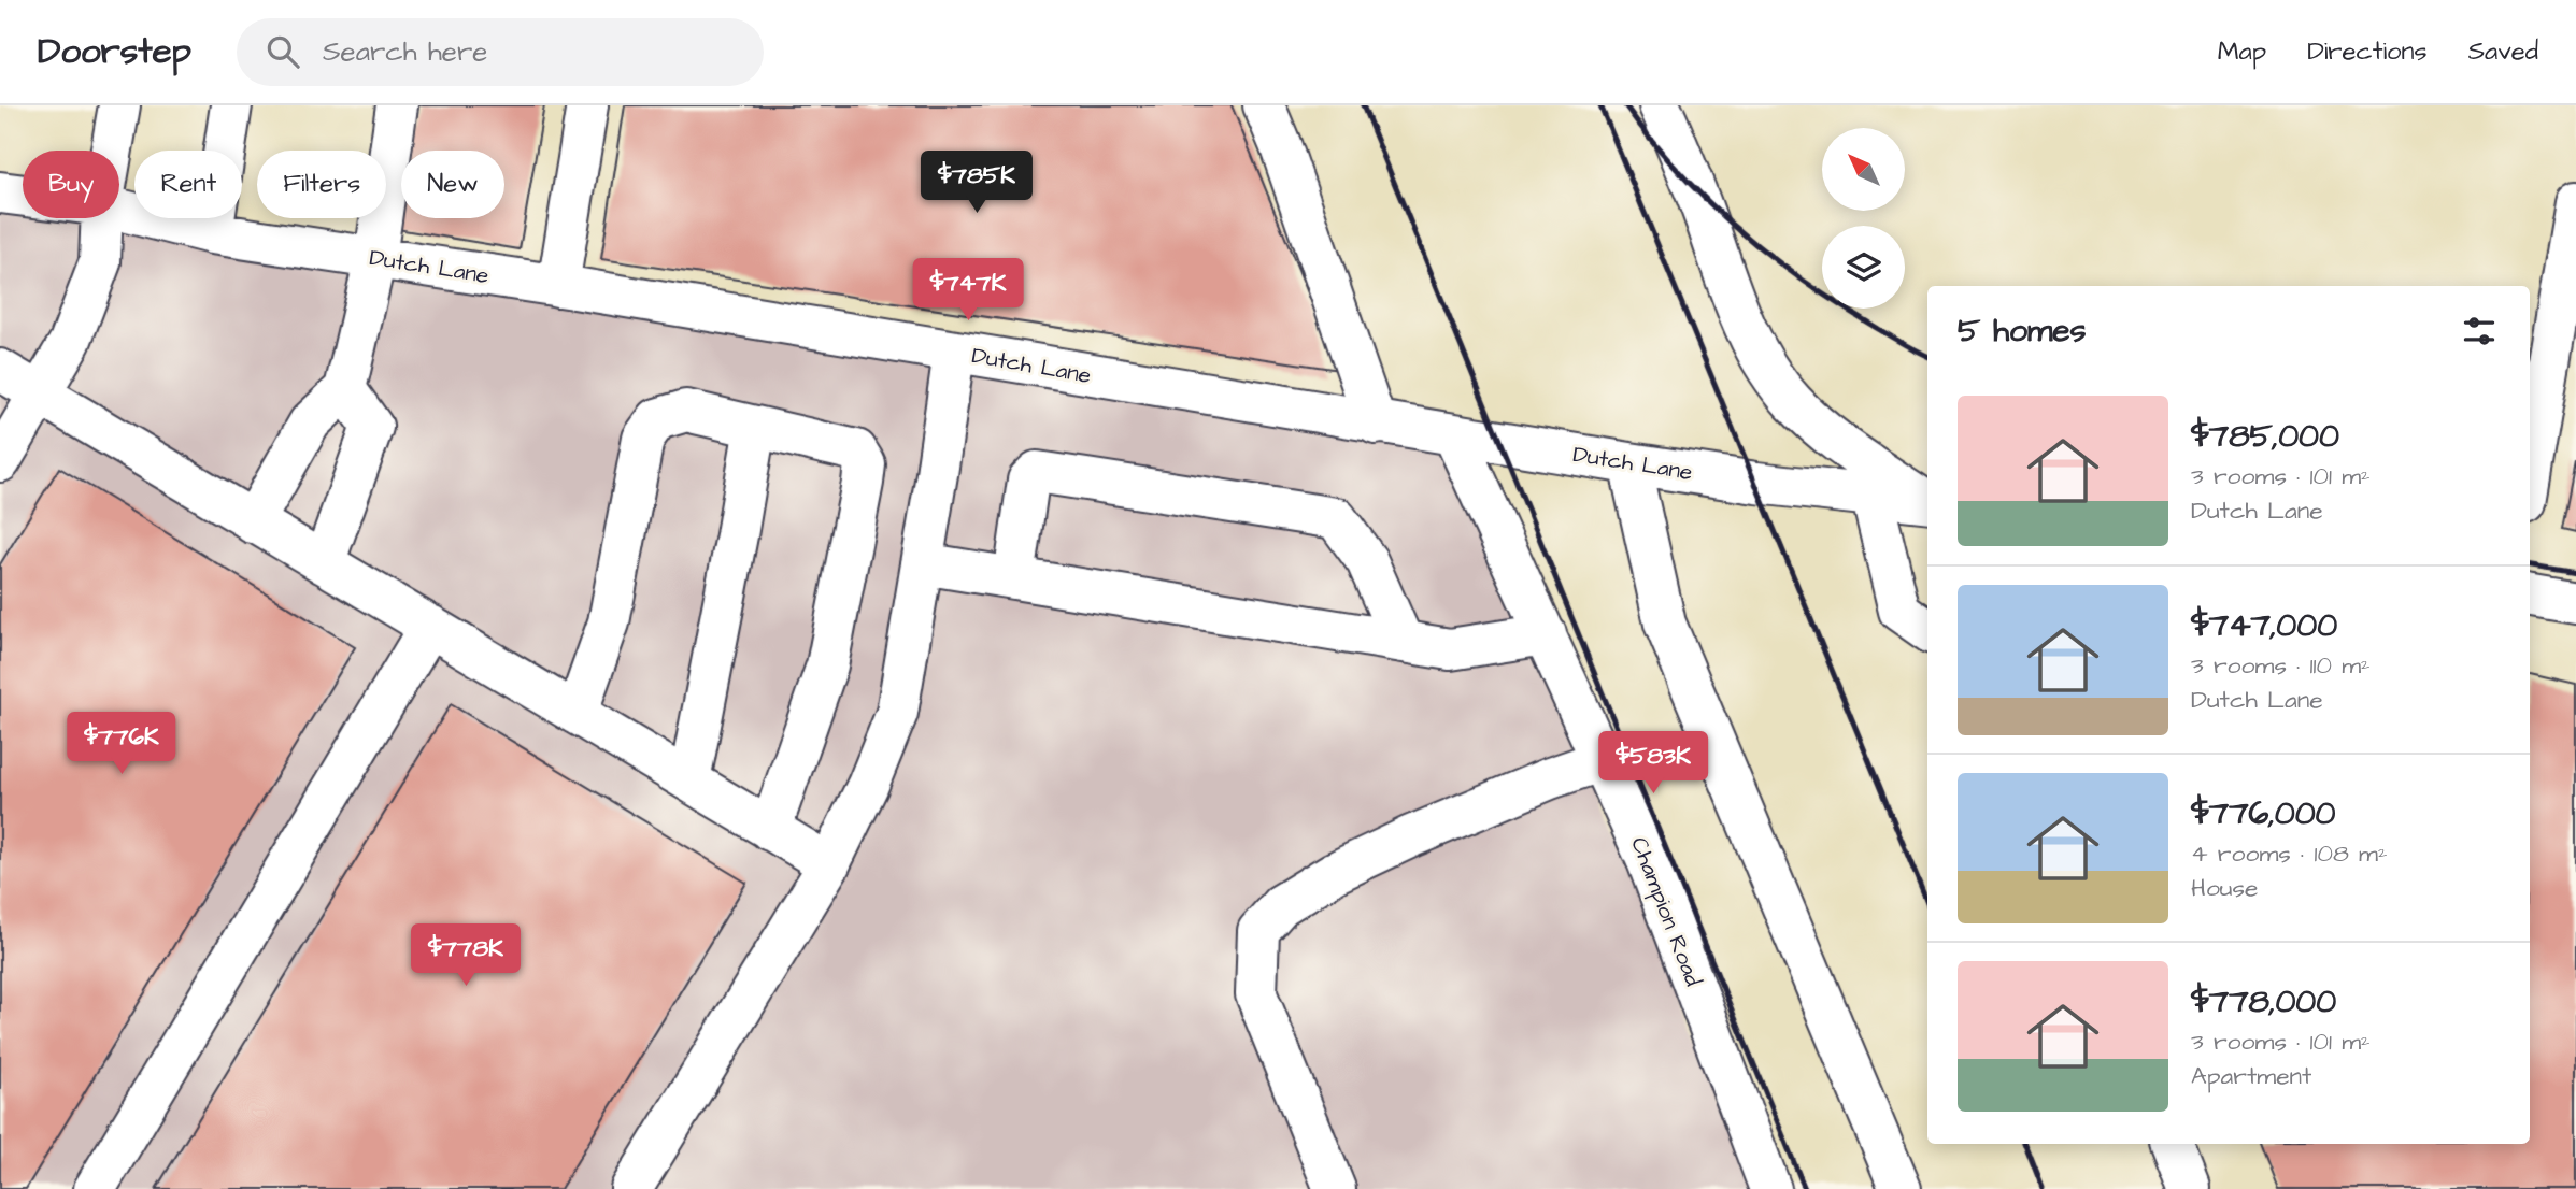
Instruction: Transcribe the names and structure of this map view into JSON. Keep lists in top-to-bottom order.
{
  "streets": {
    "street": ["Dutch Lane", "Champion Road"]
  },
  "crossings": [
    ["Dutch Lane", "Champion Road"]
  ],
  "north": "top left",
  "page": {
    "header": "Doorstep",
    "search": "Search here",
    "nav": ["Map", "Directions", "Saved"],
    "price": [
      "$785K",
      "$747K",
      "$776K",
      "$583K",
      "$778K"
    ],
    "chip": [
      "Buy",
      "Rent",
      "Filters",
      "New"
    ],
    "heading": "5 homes",
    "list": [
      {
        "name": "$785,000",
        "note": "3 rooms · 101 m² · Dutch Lane"
      },
      {
        "name": "$747,000",
        "note": "3 rooms · 110 m² · Dutch Lane"
      },
      {
        "name": "$776,000",
        "note": "4 rooms · 108 m² · House"
      },
      {
        "name": "$778,000",
        "note": "3 rooms · 101 m² · Apartment"
      }
    ]
  }
}
